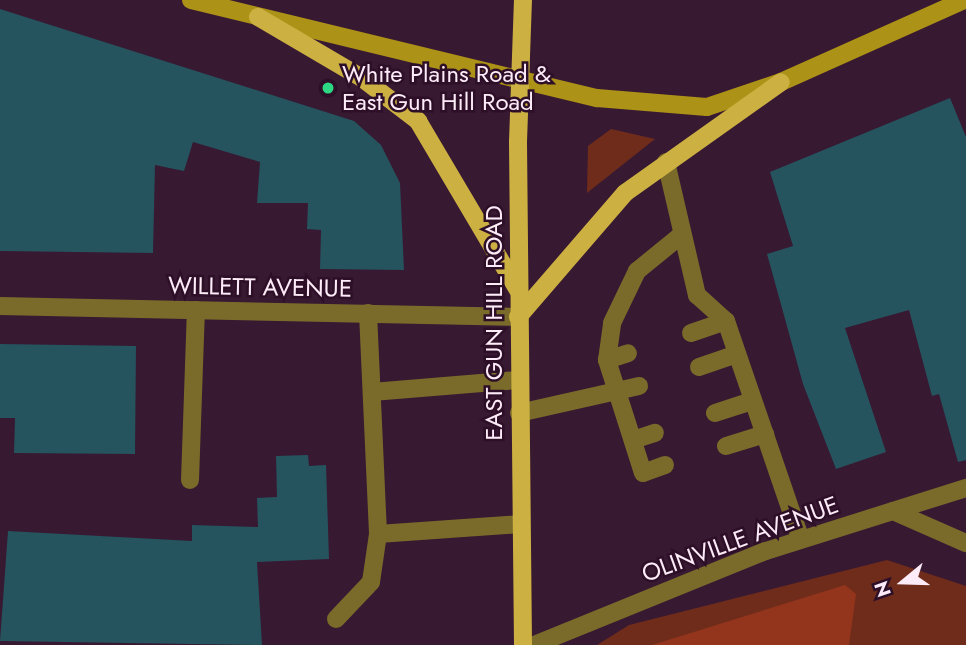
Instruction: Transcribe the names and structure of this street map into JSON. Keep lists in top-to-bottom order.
{
  "streets": {
    "main road": ["EAST GUN HILL ROAD"],
    "street": ["WILLETT AVENUE", "OLINVILLE AVENUE"]
  },
  "crossings": [
    ["WILLETT AVENUE", "EAST GUN HILL ROAD"]
  ],
  "places": ["White Plains Road & East Gun Hill Road"],
  "north": "left"
}
